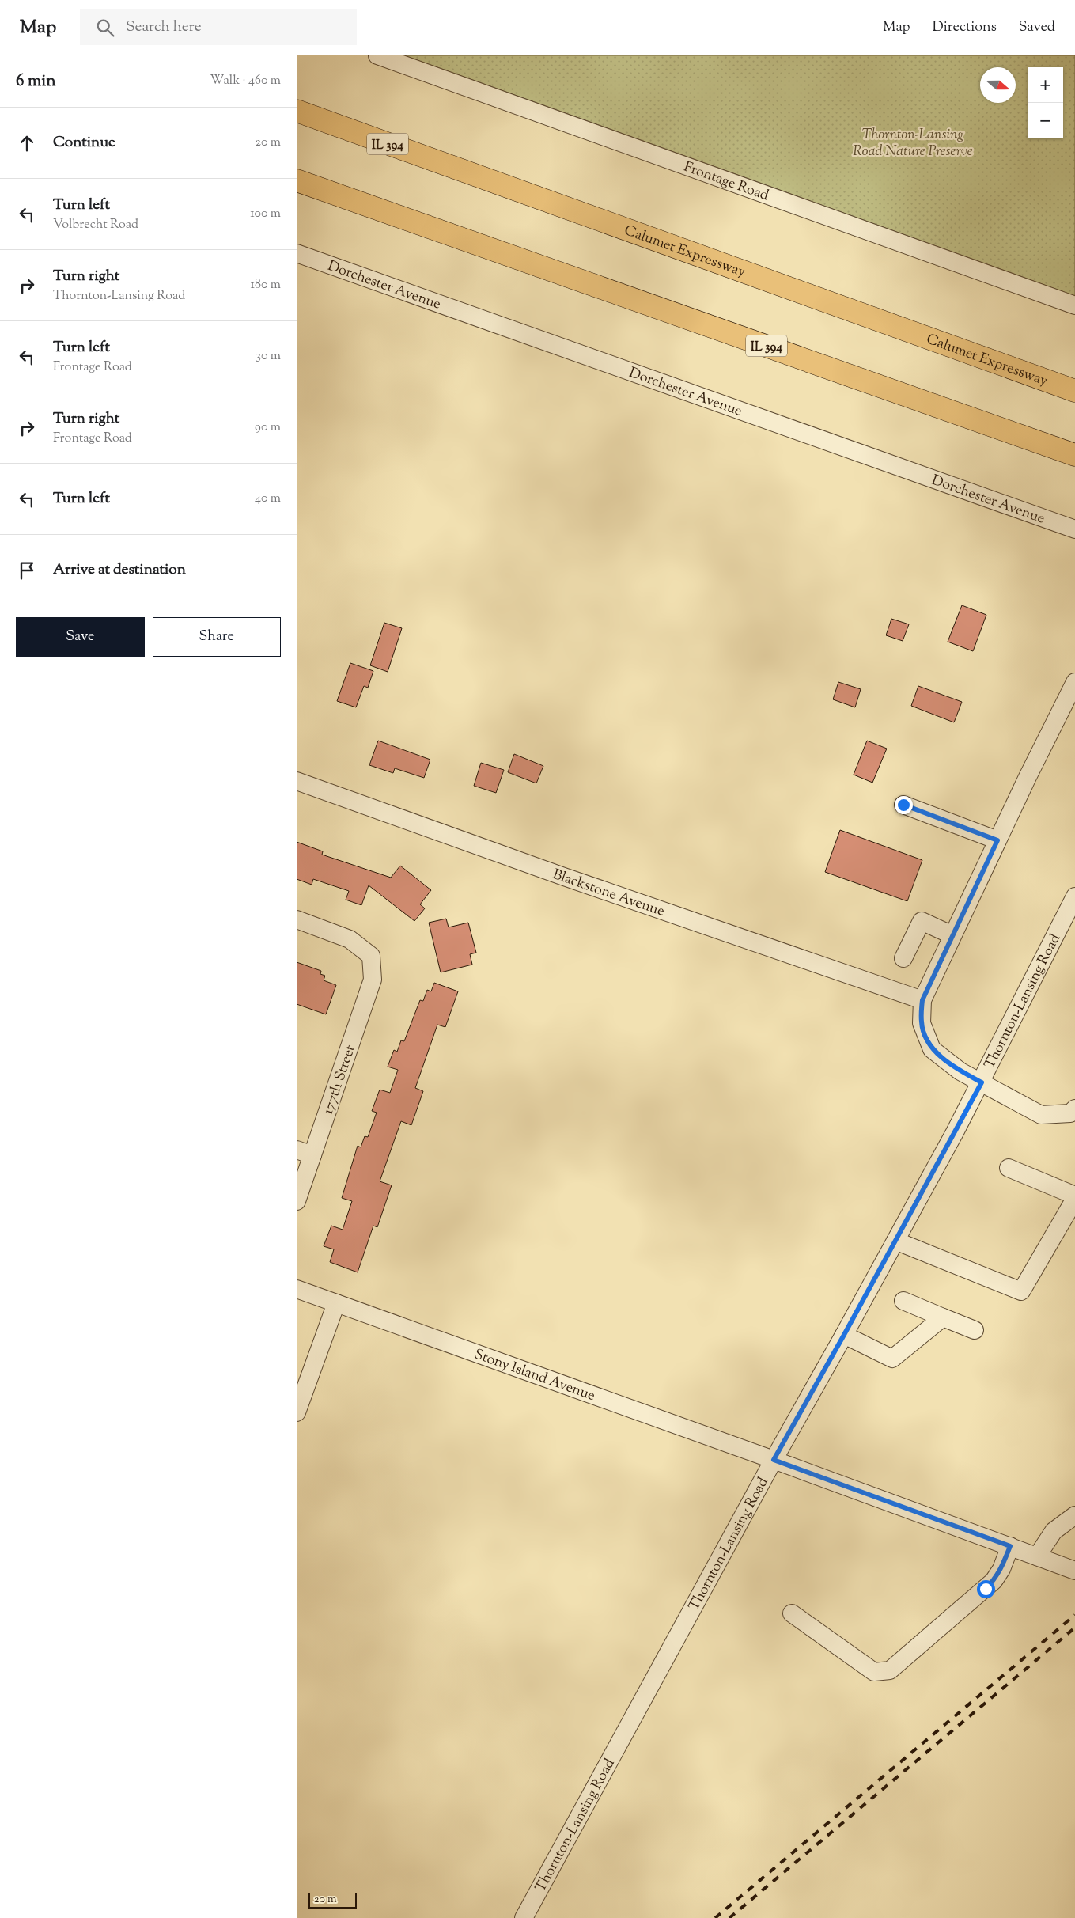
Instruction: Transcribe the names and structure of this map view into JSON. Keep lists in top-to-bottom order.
{
  "streets": {
    "highway": ["IL 394", "Calumet Expressway"],
    "street": [
      "Frontage Road",
      "Dorchester Avenue",
      "Blackstone Avenue",
      "Thornton-Lansing Road",
      "177th Street",
      "Stony Island Avenue"
    ]
  },
  "crossings": [
    ["Thornton-Lansing Road", "Stony Island Avenue"]
  ],
  "parks": ["Thornton-Lansing Road Nature Preserve"],
  "scale_bar": "20 m",
  "north": "right",
  "page": {
    "header": "Map",
    "search": "Search here",
    "nav": ["Map", "Directions", "Saved"],
    "heading": ["6 min", "Walk · 460 m"],
    "map_buttons": ["+", "−"],
    "list": [
      ["Continue", "20 m"],
      ["Turn left", "Volbrecht Road", "100 m"],
      ["Turn right", "Thornton-Lansing Road", "180 m"],
      ["Turn left", "Frontage Road", "30 m"],
      ["Turn right", "Frontage Road", "90 m"],
      ["Turn left", "40 m"],
      "Arrive at destination"
    ],
    "buttons": ["Save", "Share"],
    "scale": "20 m"
  }
}
